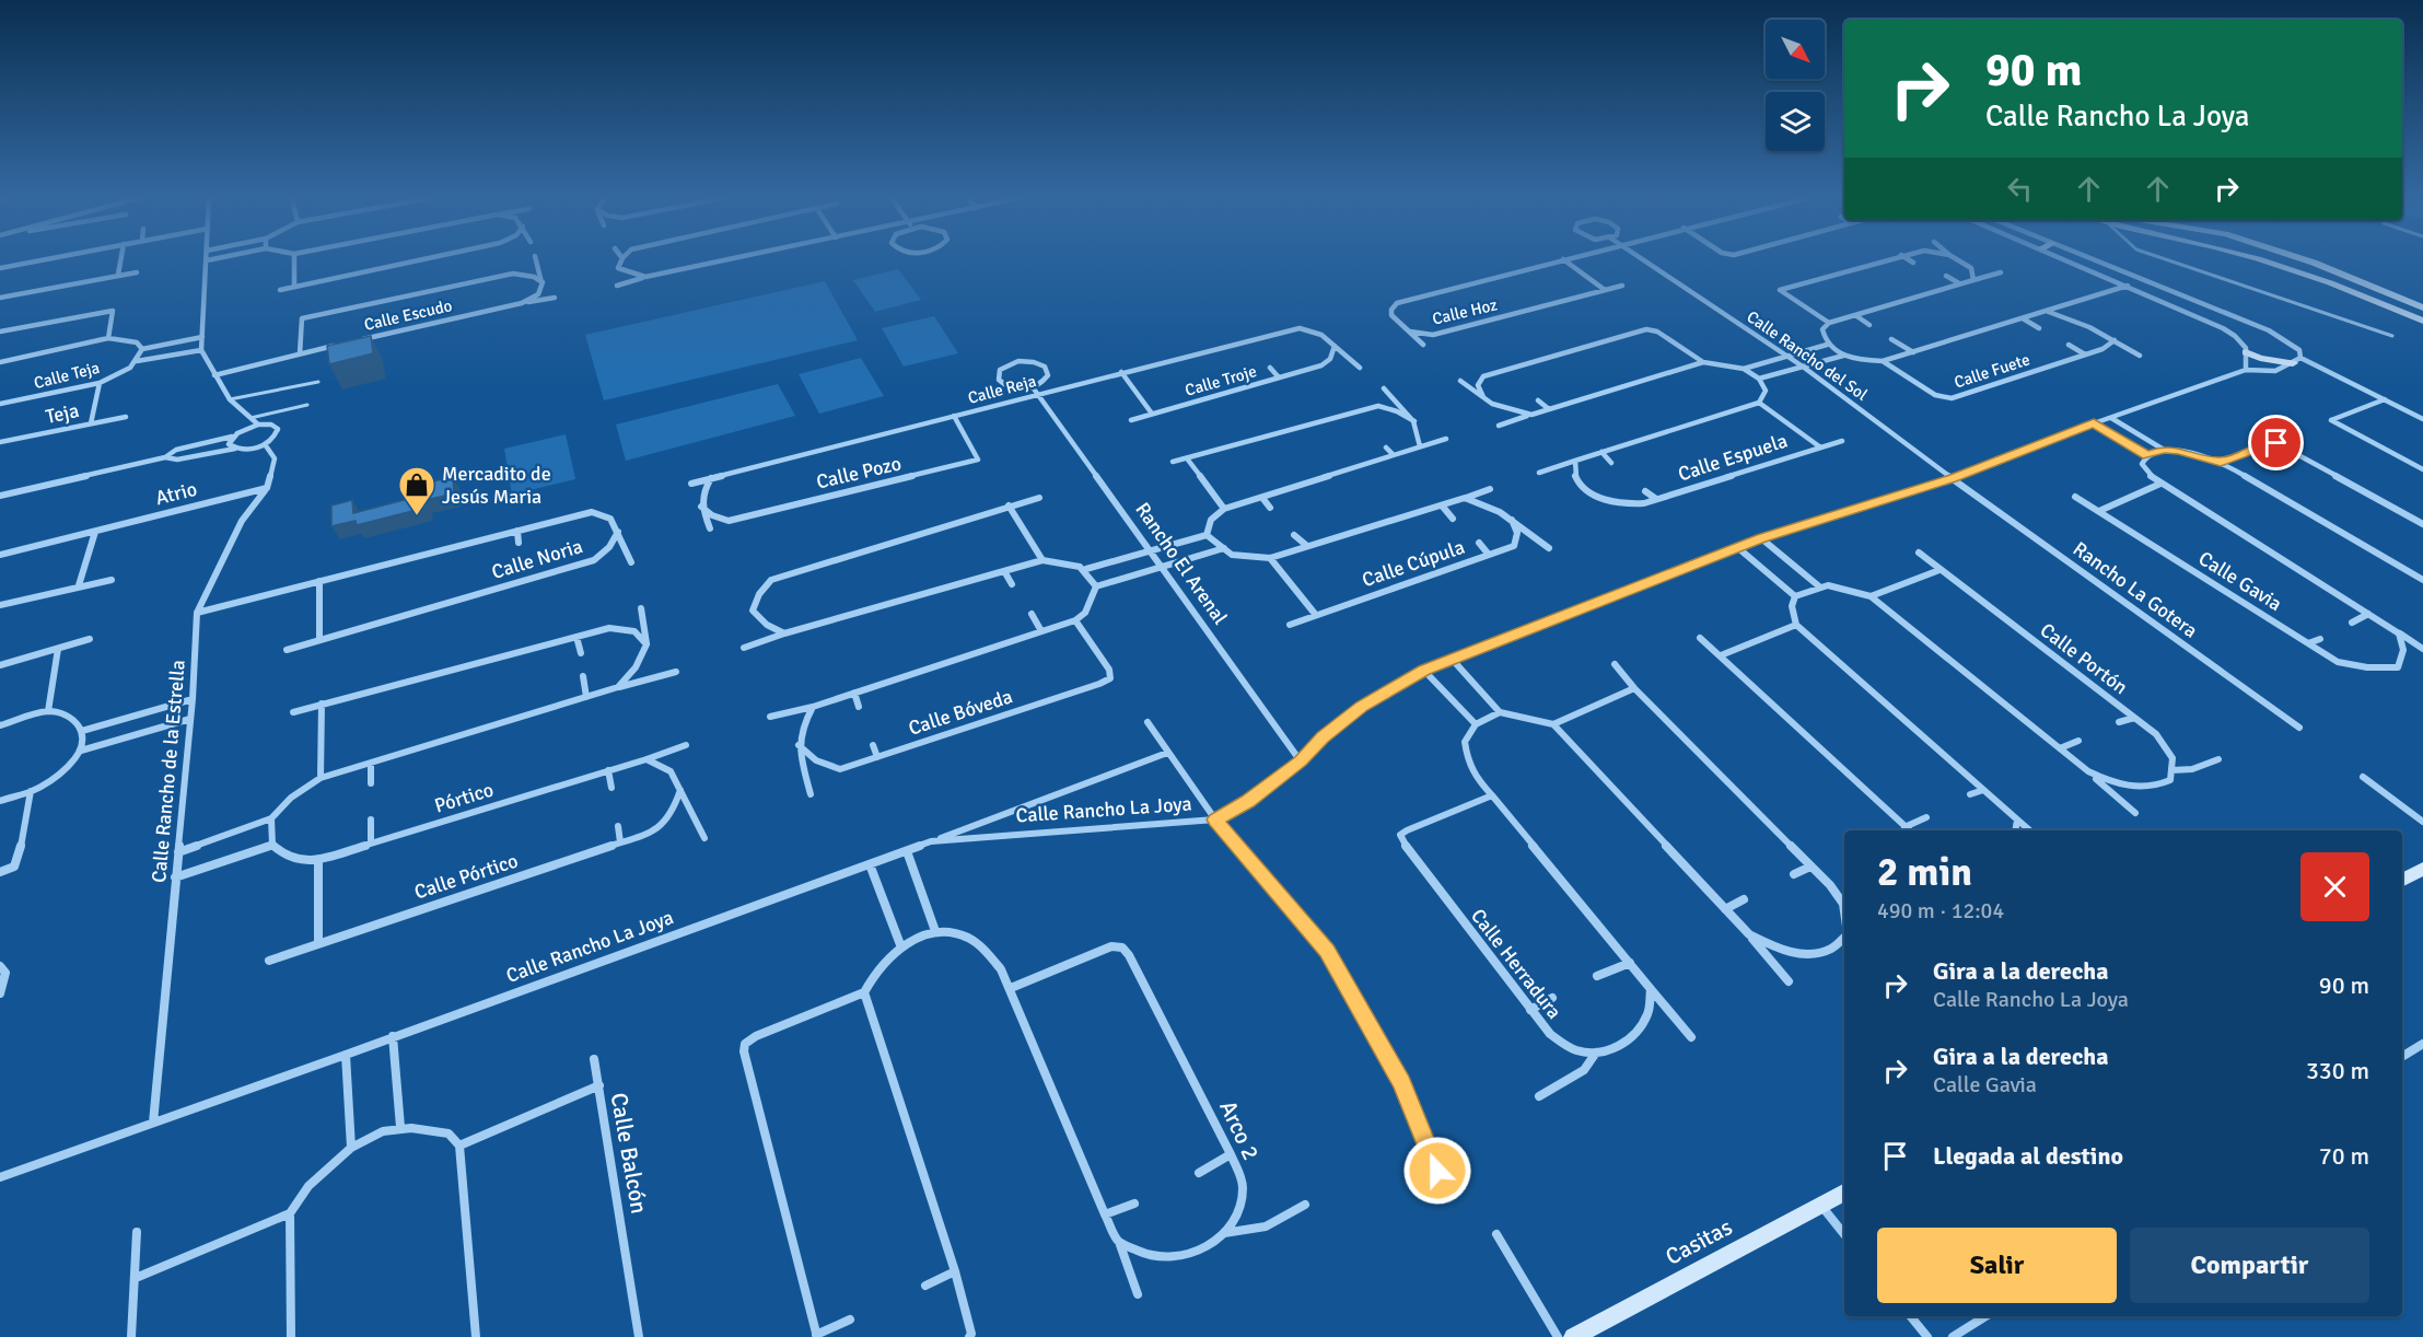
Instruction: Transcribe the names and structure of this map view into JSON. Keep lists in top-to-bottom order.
{
  "streets": {
    "main road": ["Casitas"],
    "street": [
      "Calle Hoz",
      "Calle Escudo",
      "Calle Rancho del Sol",
      "Calle Fuete",
      "Calle Teja",
      "Calle Troje",
      "Calle Reja",
      "Teja",
      "Calle Espuela",
      "Calle Pozo",
      "Atrio",
      "Calle Noria",
      "Rancho El Arenal",
      "Calle Cúpula",
      "Calle Gavia",
      "Rancho La Gotera",
      "Calle Portón",
      "Calle Bóveda",
      "Calle Rancho de la Estrella",
      "Pórtico",
      "Calle Rancho La Joya",
      "Calle Pórtico",
      "Calle Herradura",
      "Arco 2",
      "Calle Balcón"
    ]
  },
  "crossings": [
    ["Calle Rancho del Sol", "Calle Fuete"],
    ["Calle Rancho del Sol", "Rancho La Gotera"],
    ["Calle Rancho del Sol", "Calle Rancho La Joya"],
    ["Calle Teja", "Teja"],
    ["Calle Troje", "Calle Reja"],
    ["Calle Reja", "Calle Pozo"],
    ["Calle Reja", "Rancho El Arenal"],
    ["Atrio", "Calle Rancho de la Estrella"],
    ["Calle Noria", "Calle Rancho de la Estrella"],
    ["Rancho El Arenal", "Calle Rancho La Joya"],
    ["Rancho La Gotera", "Calle Rancho La Joya"],
    ["Calle Rancho de la Estrella", "Calle Rancho La Joya"]
  ],
  "places": {
    "shop": ["Mercadito de Jesús Maria"]
  },
  "north": "bottom right",
  "page": {
    "turn": ["90 m", "Calle Rancho La Joya"],
    "heading": ["2 min", "490 m · 12:04"],
    "list": [
      {
        "name": "Gira a la derecha",
        "note": "Calle Rancho La Joya",
        "value": "90 m"
      },
      {
        "name": "Gira a la derecha",
        "note": "Calle Gavia",
        "value": "330 m"
      },
      {
        "name": "Llegada al destino",
        "value": "70 m"
      }
    ],
    "buttons": ["Salir", "Compartir"]
  }
}
